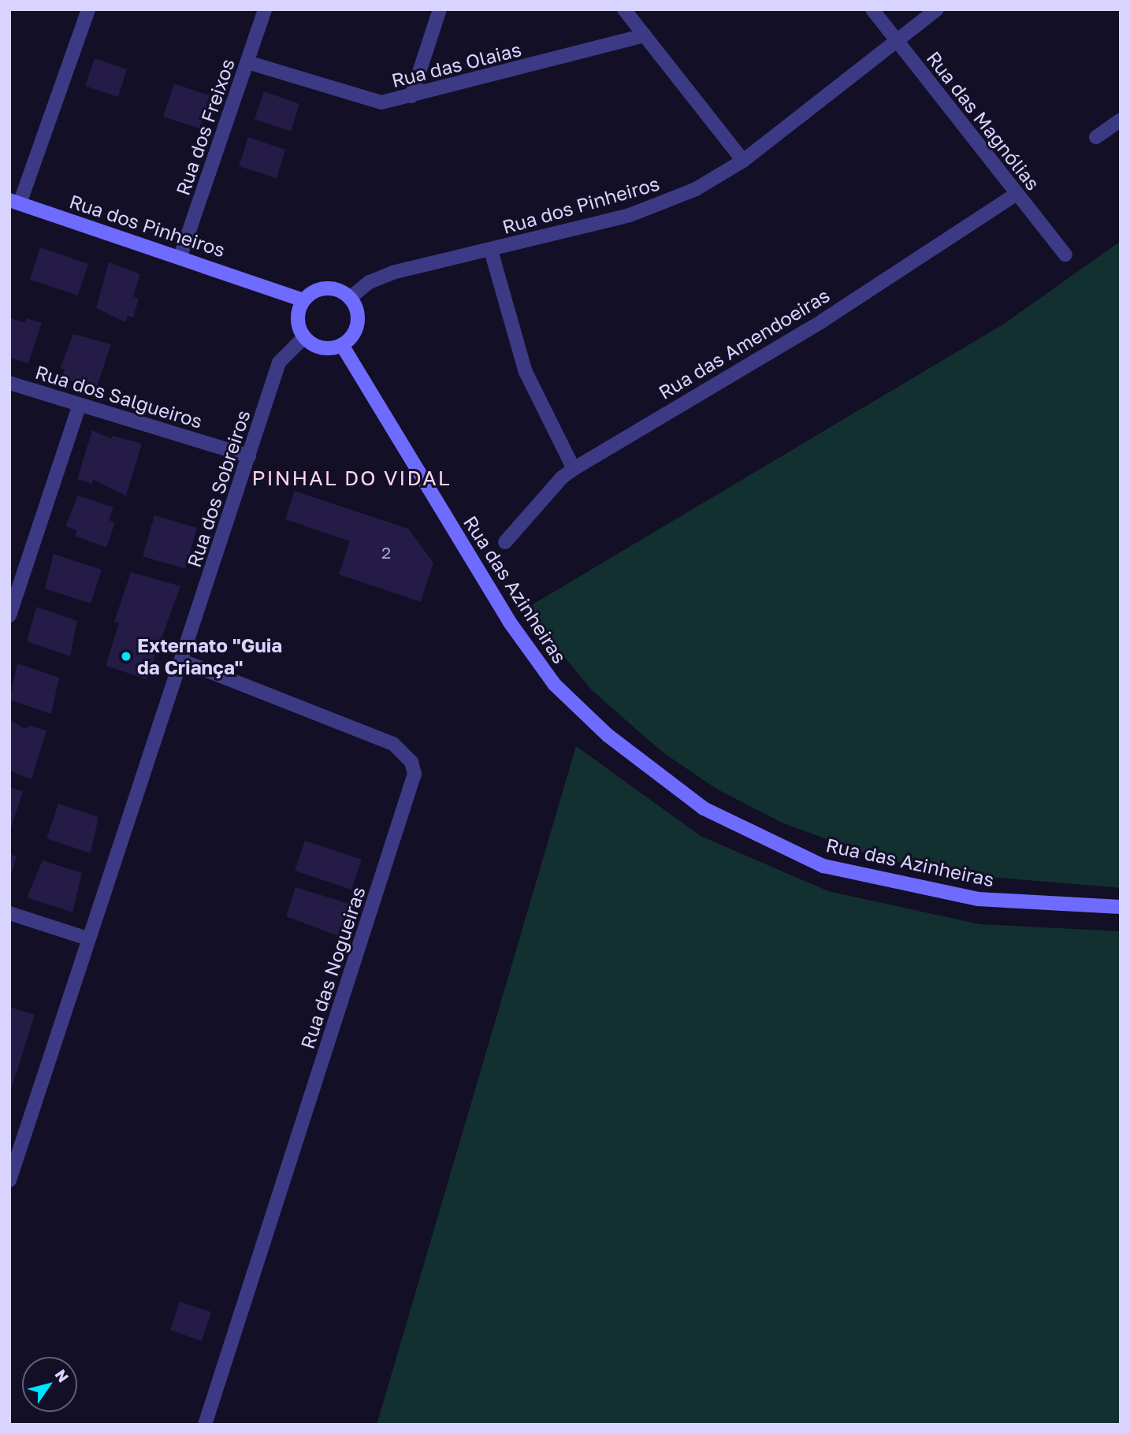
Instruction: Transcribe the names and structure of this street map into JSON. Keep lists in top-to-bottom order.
{
  "streets": {
    "street": [
      "Rua das Olaias",
      "Rua das Magnólias",
      "Rua dos Freixos",
      "Rua dos Pinheiros",
      "Rua das Amendoeiras",
      "Rua dos Salgueiros",
      "Rua dos Sobreiros",
      "Rua das Azinheiras",
      "Rua das Nogueiras"
    ]
  },
  "crossings": [
    ["Rua das Olaias", "Rua dos Freixos"],
    ["Rua das Magnólias", "Rua dos Pinheiros"],
    ["Rua das Magnólias", "Rua das Amendoeiras"],
    ["Rua dos Freixos", "Rua dos Pinheiros"],
    ["Rua dos Pinheiros", "Rua dos Sobreiros"],
    ["Rua dos Pinheiros", "Rua das Azinheiras"],
    ["Rua dos Salgueiros", "Rua dos Sobreiros"],
    ["Rua dos Sobreiros", "Rua das Azinheiras"],
    ["Rua dos Sobreiros", "Rua das Nogueiras"]
  ],
  "districts": ["PINHAL DO VIDAL"],
  "places": ["Externato \"Guia da Criança\""],
  "house_numbers": ["2"],
  "north": "top right"
}
